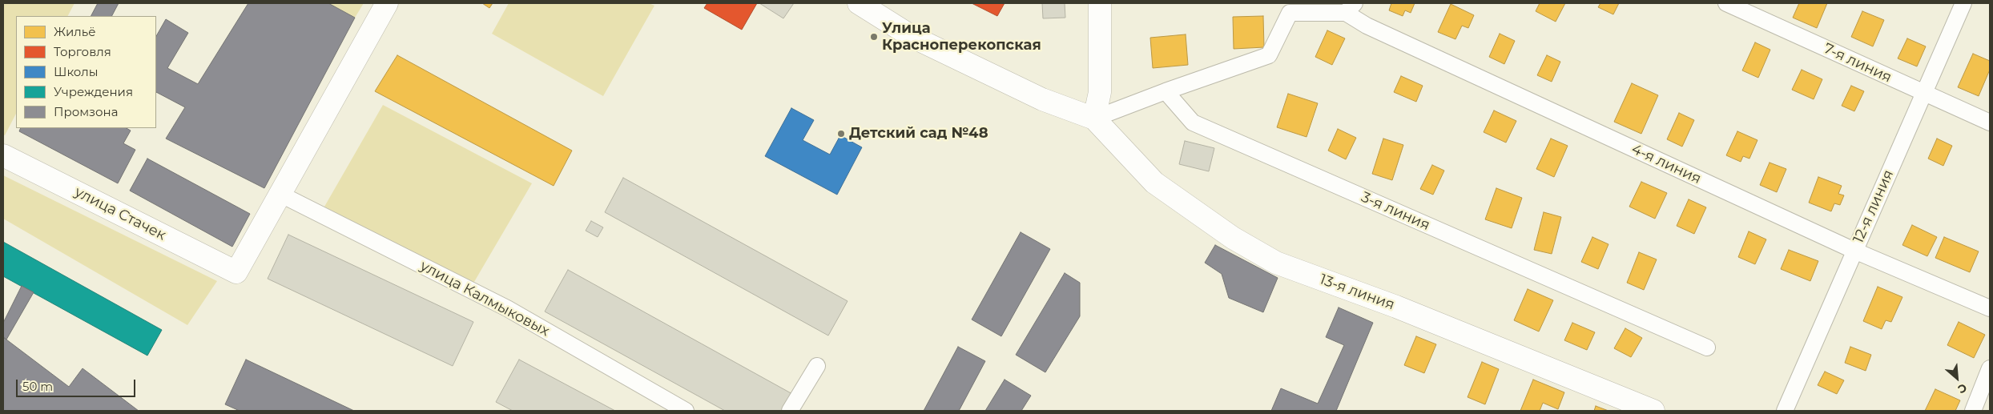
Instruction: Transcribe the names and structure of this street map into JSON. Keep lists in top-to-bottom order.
{
  "streets": {
    "street": [
      "7-я линия",
      "4-я линия",
      "12-я линия",
      "3-я линия",
      "улица Стачек",
      "13-я линия",
      "улица Калмыковых"
    ]
  },
  "crossings": [
    ["7-я линия", "12-я линия"],
    ["4-я линия", "12-я линия"],
    ["улица Стачек", "улица Калмыковых"]
  ],
  "places": ["Улица Красноперекопская", "Детский сад №48"],
  "legend": [
    "Жильё",
    "Торговля",
    "Школы",
    "Учреждения",
    "Промзона"
  ],
  "scale_bar": "50 m",
  "north": "bottom right"
}
